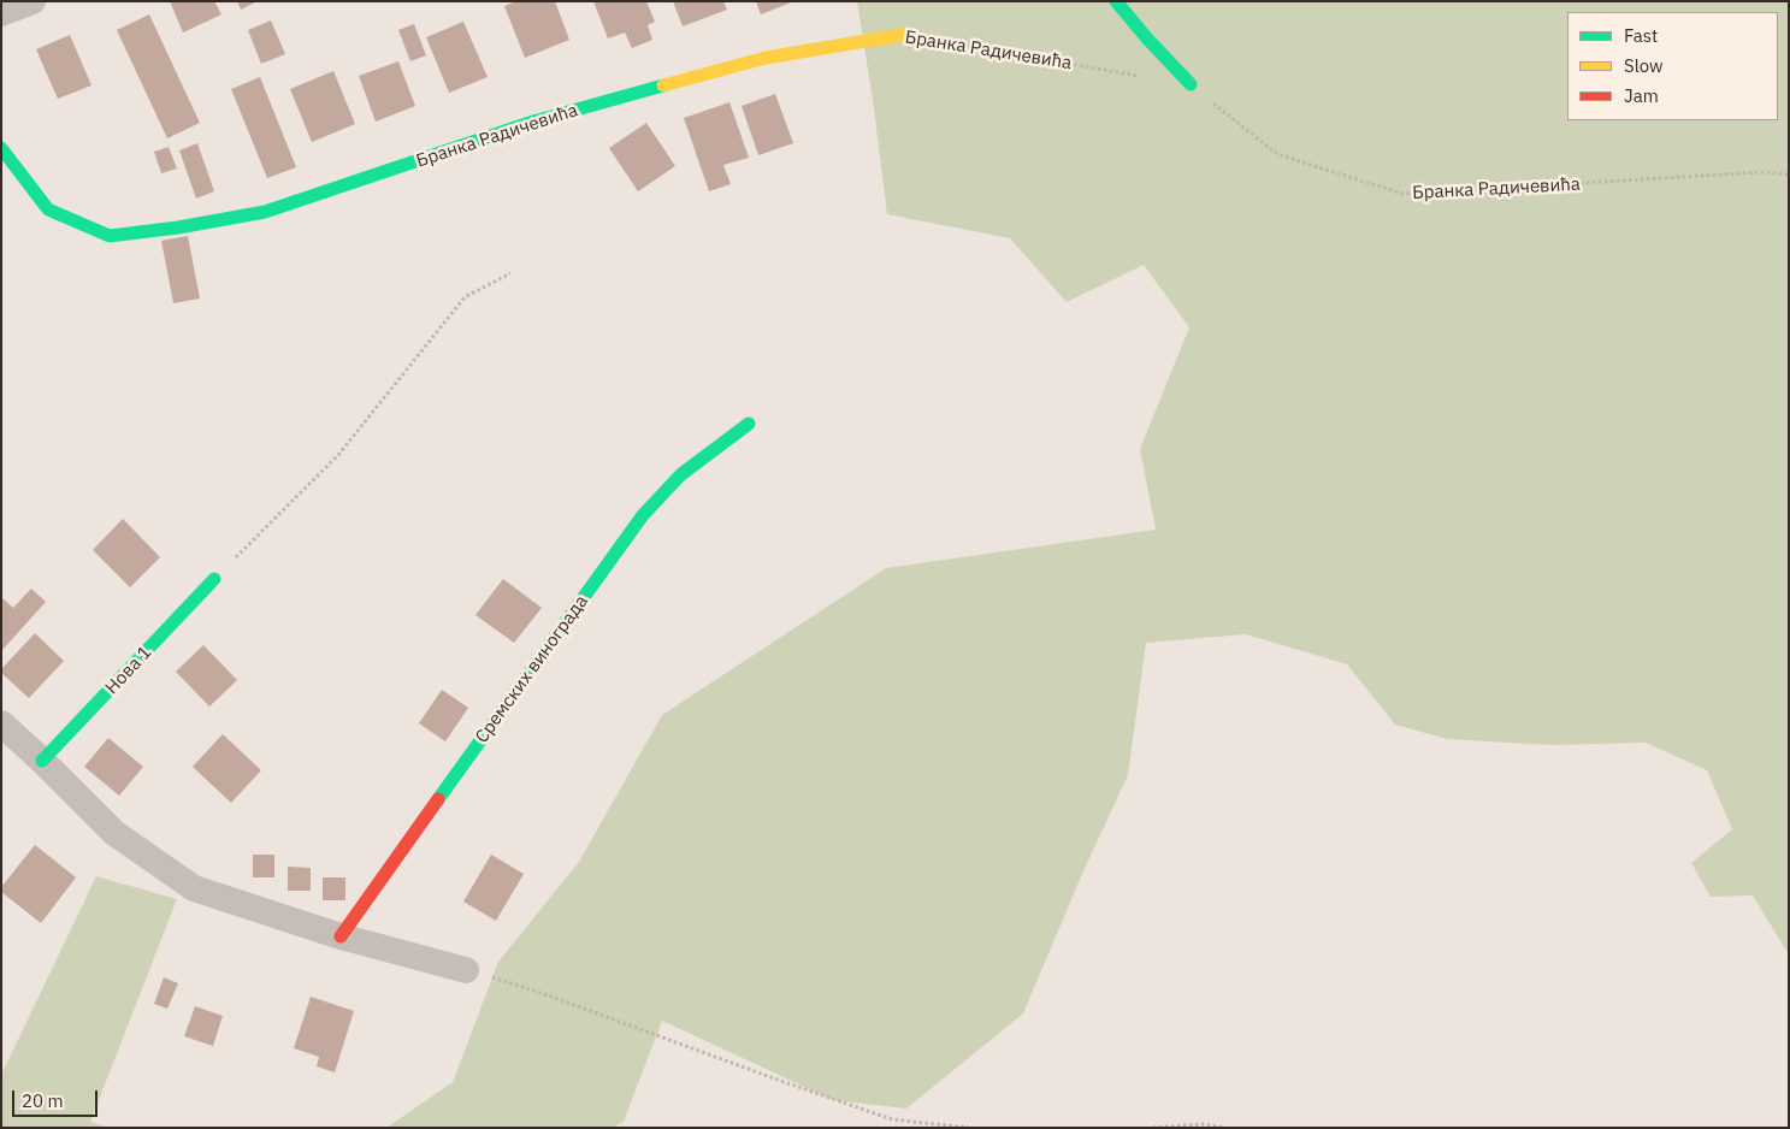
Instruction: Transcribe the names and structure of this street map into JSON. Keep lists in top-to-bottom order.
{
  "streets": {
    "street": ["Бранка Радичевића", "Сремских винограда", "Нова 1"]
  },
  "legend": ["Fast", "Slow", "Jam"],
  "scale_bar": "20 m"
}
